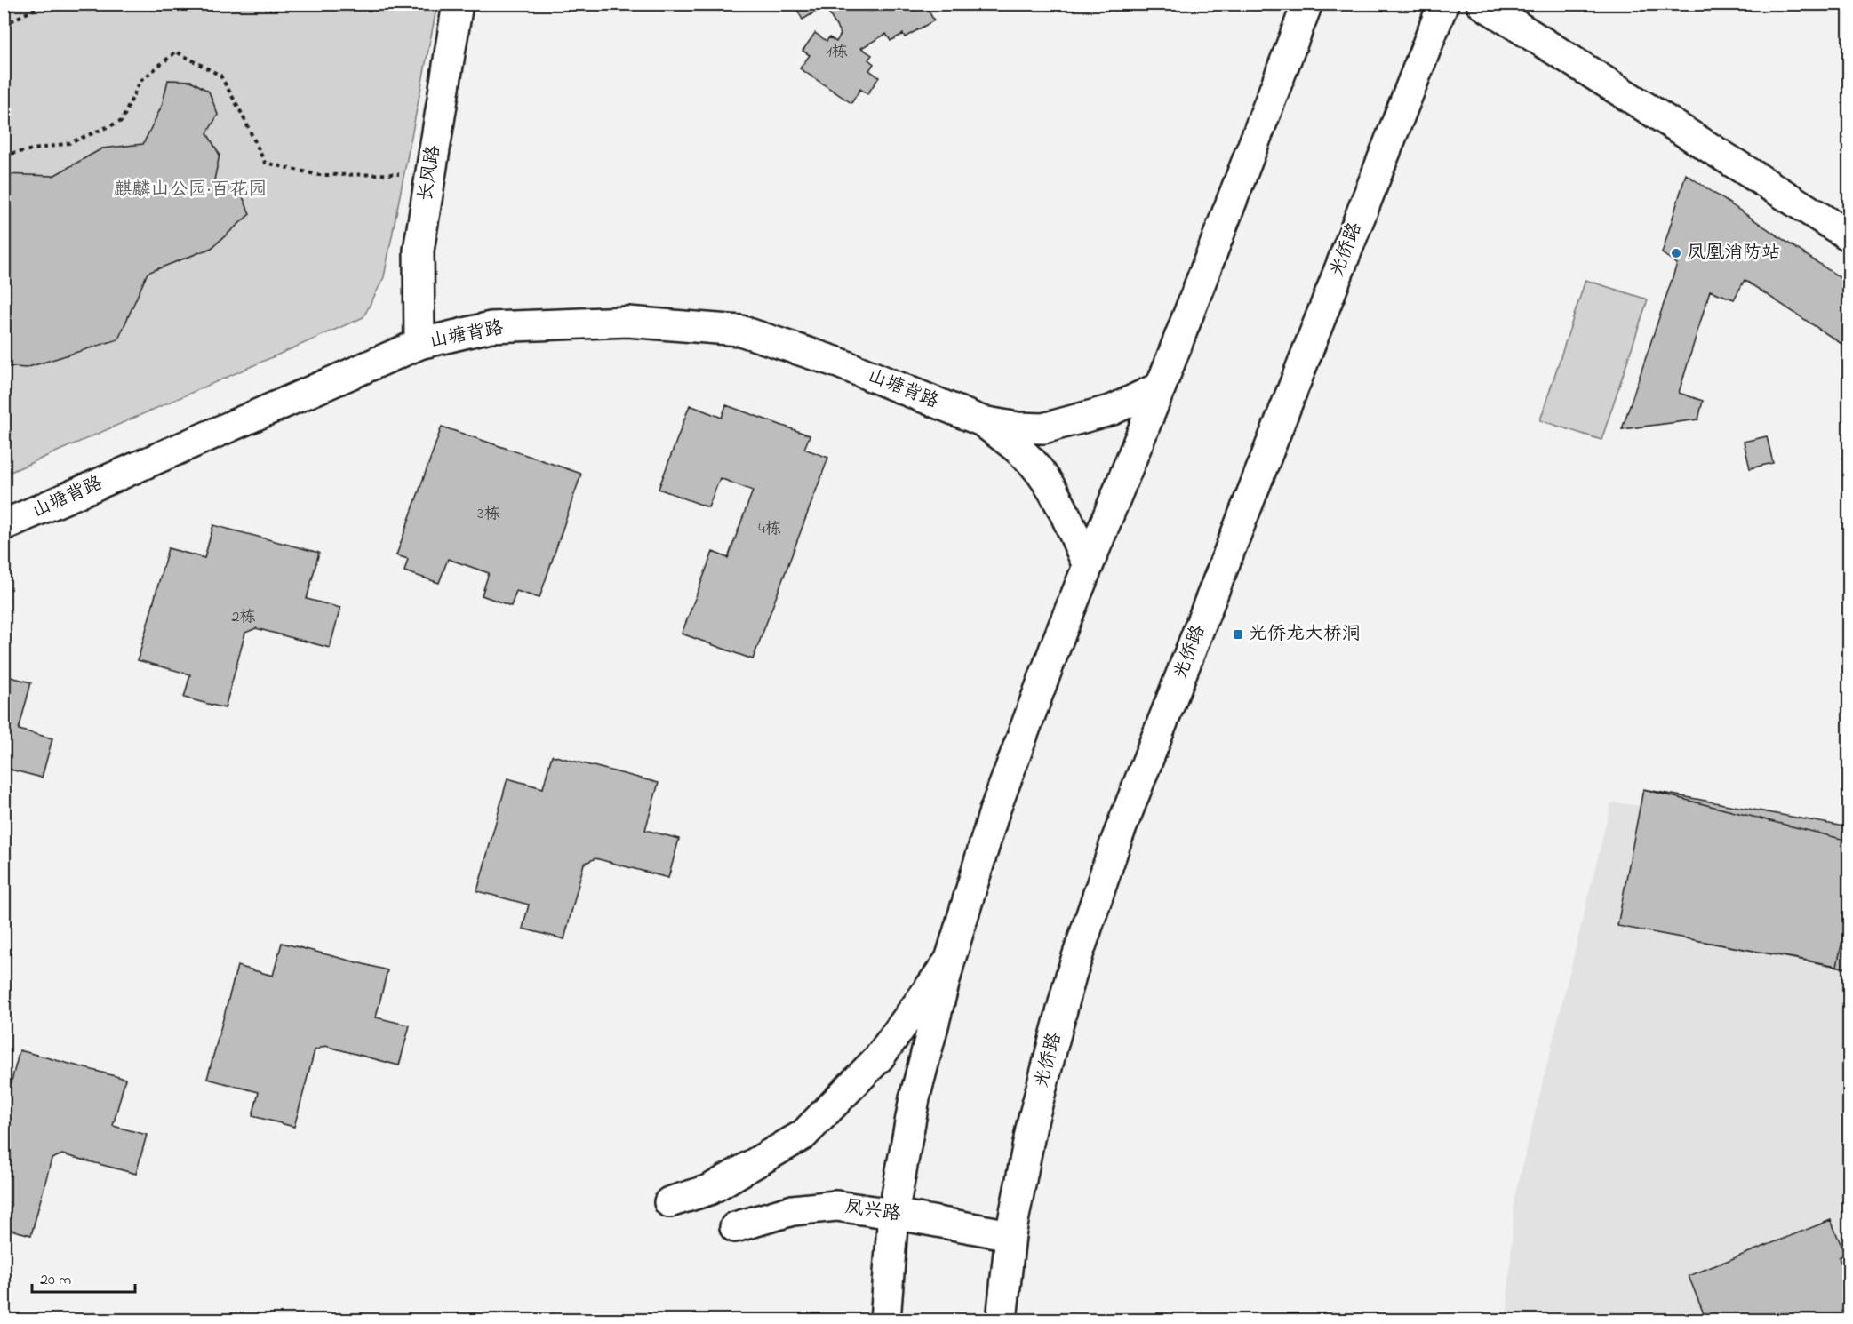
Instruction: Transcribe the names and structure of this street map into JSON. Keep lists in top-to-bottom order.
{
  "streets": {
    "main road": [
      "长风路",
      "光侨路",
      "山塘背路",
      "凤兴路"
    ]
  },
  "crossings": [
    ["长风路", "山塘背路"],
    ["光侨路", "凤兴路"]
  ],
  "parks": ["麒麟山公园·百花园"],
  "places": {
    "other": ["凤凰消防站"],
    "transit": ["光侨龙大桥洞"]
  },
  "house_numbers": [
    "1栋",
    "3栋",
    "4栋",
    "2栋"
  ],
  "scale_bar": "20 m"
}
